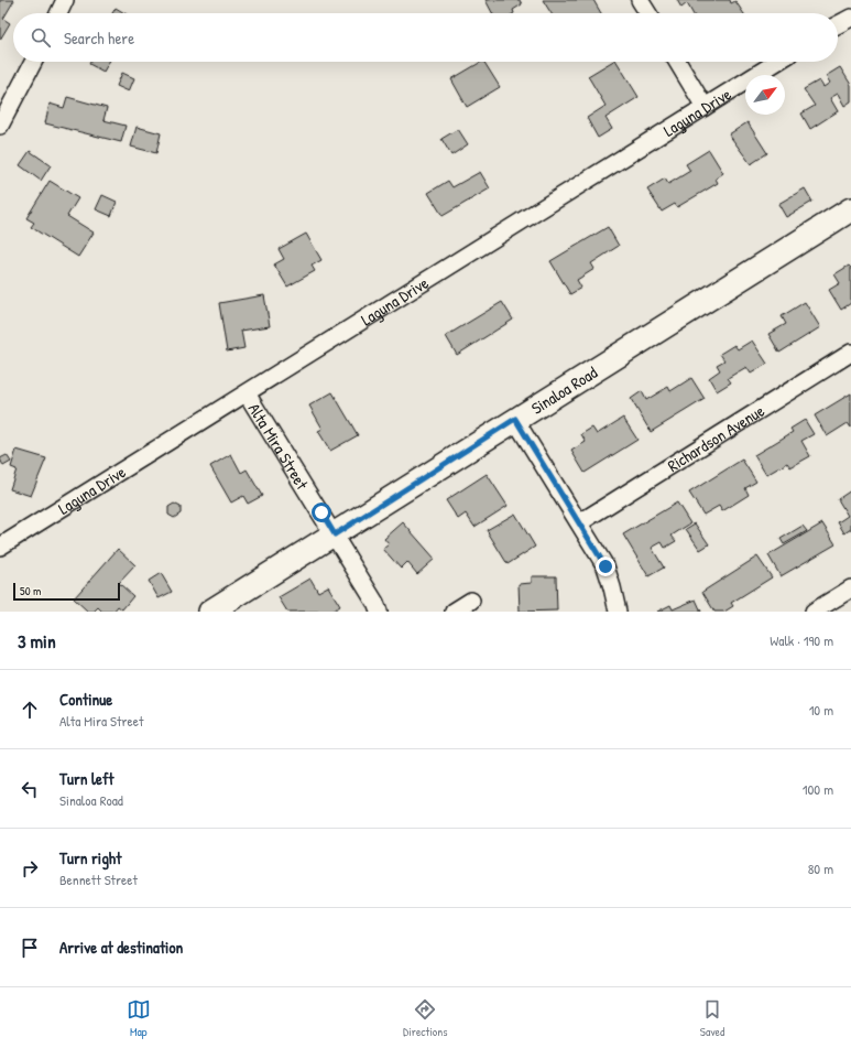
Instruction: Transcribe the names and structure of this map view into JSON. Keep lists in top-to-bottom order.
{
  "streets": {
    "street": [
      "Laguna Drive",
      "Sinaloa Road",
      "Richardson Avenue",
      "Alta Mira Street"
    ]
  },
  "crossings": [
    ["Laguna Drive", "Alta Mira Street"],
    ["Sinaloa Road", "Alta Mira Street"]
  ],
  "scale_bar": "50 m",
  "north": "top right",
  "page": {
    "search": "Search here",
    "scale": "50 m",
    "heading": ["3 min", "Walk · 190 m"],
    "list": [
      ["Continue", "Alta Mira Street", "10 m"],
      ["Turn left", "Sinaloa Road", "100 m"],
      ["Turn right", "Bennett Street", "80 m"],
      "Arrive at destination"
    ],
    "nav": ["Map", "Directions", "Saved"]
  }
}
